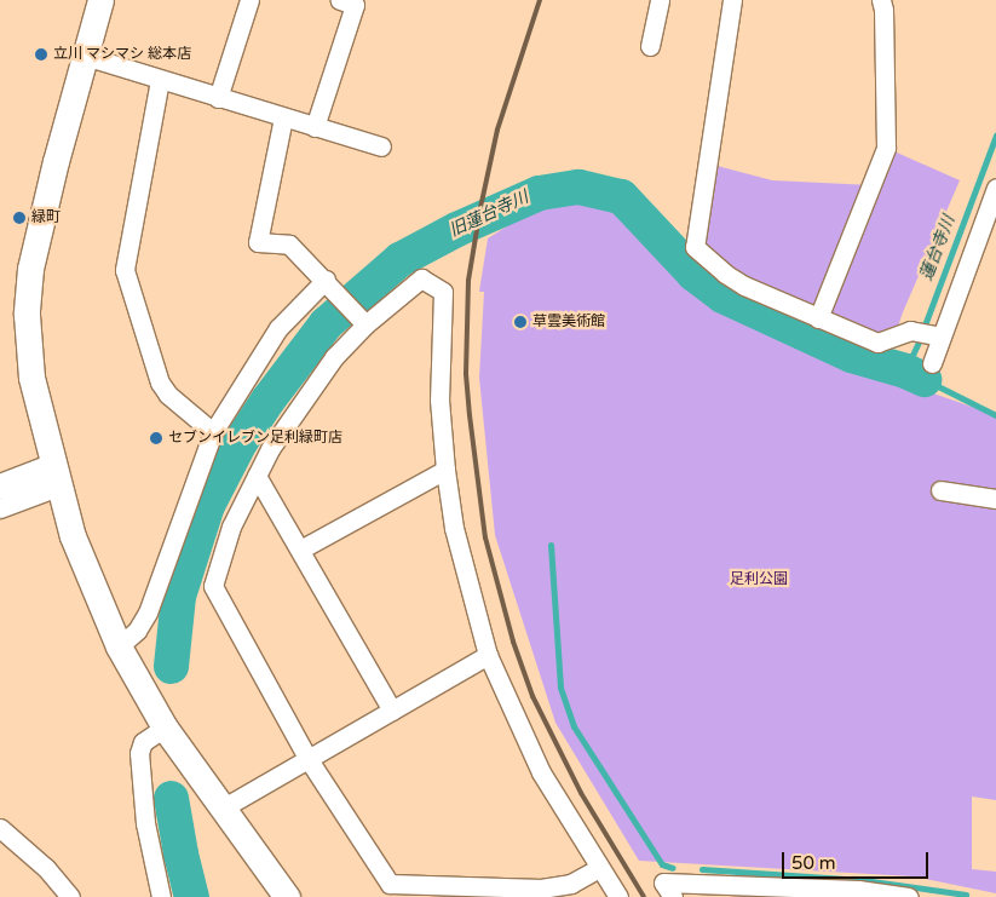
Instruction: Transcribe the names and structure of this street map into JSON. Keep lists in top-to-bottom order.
{
  "water": ["旧蓮台寺川", "蓮台寺川"],
  "parks": ["足利公園"],
  "places": [
    "立川 マシマシ 総本店",
    "緑町",
    "草雲美術館",
    "セブンイレブン足利緑町店"
  ],
  "scale_bar": "50 m"
}
